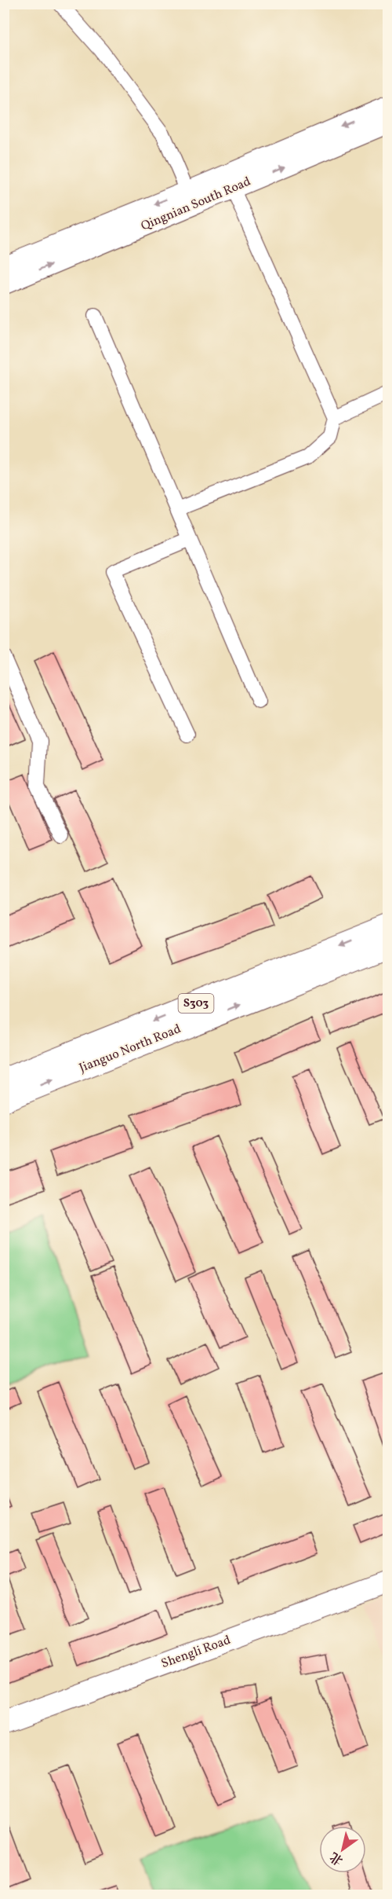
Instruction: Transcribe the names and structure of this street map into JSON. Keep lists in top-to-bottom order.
{
  "streets": {
    "main road": ["S303", "Jianguo North Road", "Shengli Road"],
    "street": ["Qingnian South Road"]
  },
  "north": "bottom left"
}
